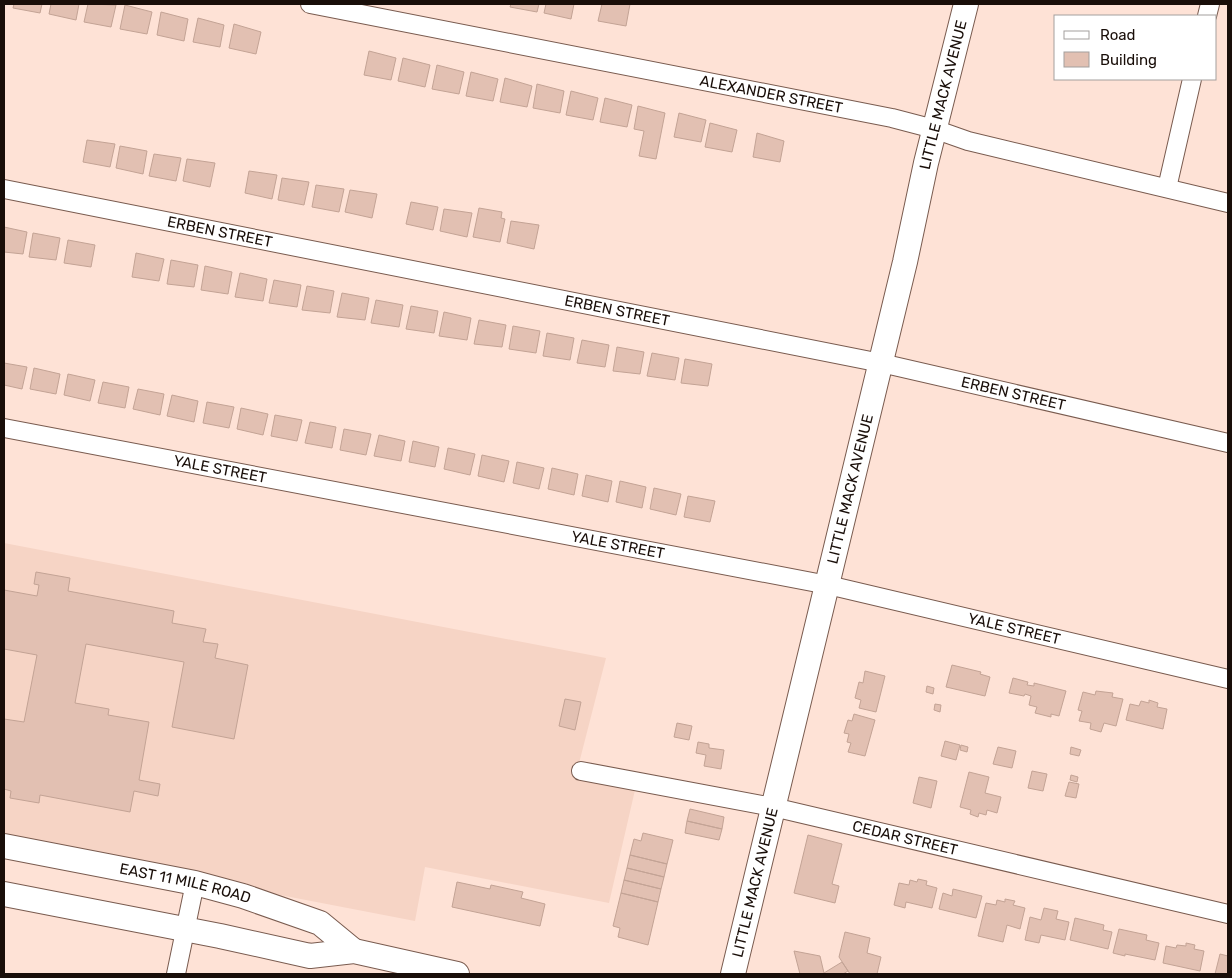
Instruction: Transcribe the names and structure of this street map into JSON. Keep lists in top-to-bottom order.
{
  "streets": {
    "main road": ["LITTLE MACK AVENUE", "EAST 11 MILE ROAD"],
    "street": [
      "ALEXANDER STREET",
      "ERBEN STREET",
      "YALE STREET",
      "CEDAR STREET"
    ]
  },
  "crossings": [
    ["ALEXANDER STREET", "LITTLE MACK AVENUE"],
    ["LITTLE MACK AVENUE", "ERBEN STREET"],
    ["LITTLE MACK AVENUE", "YALE STREET"],
    ["LITTLE MACK AVENUE", "CEDAR STREET"]
  ],
  "legend": ["Road", "Building"]
}
